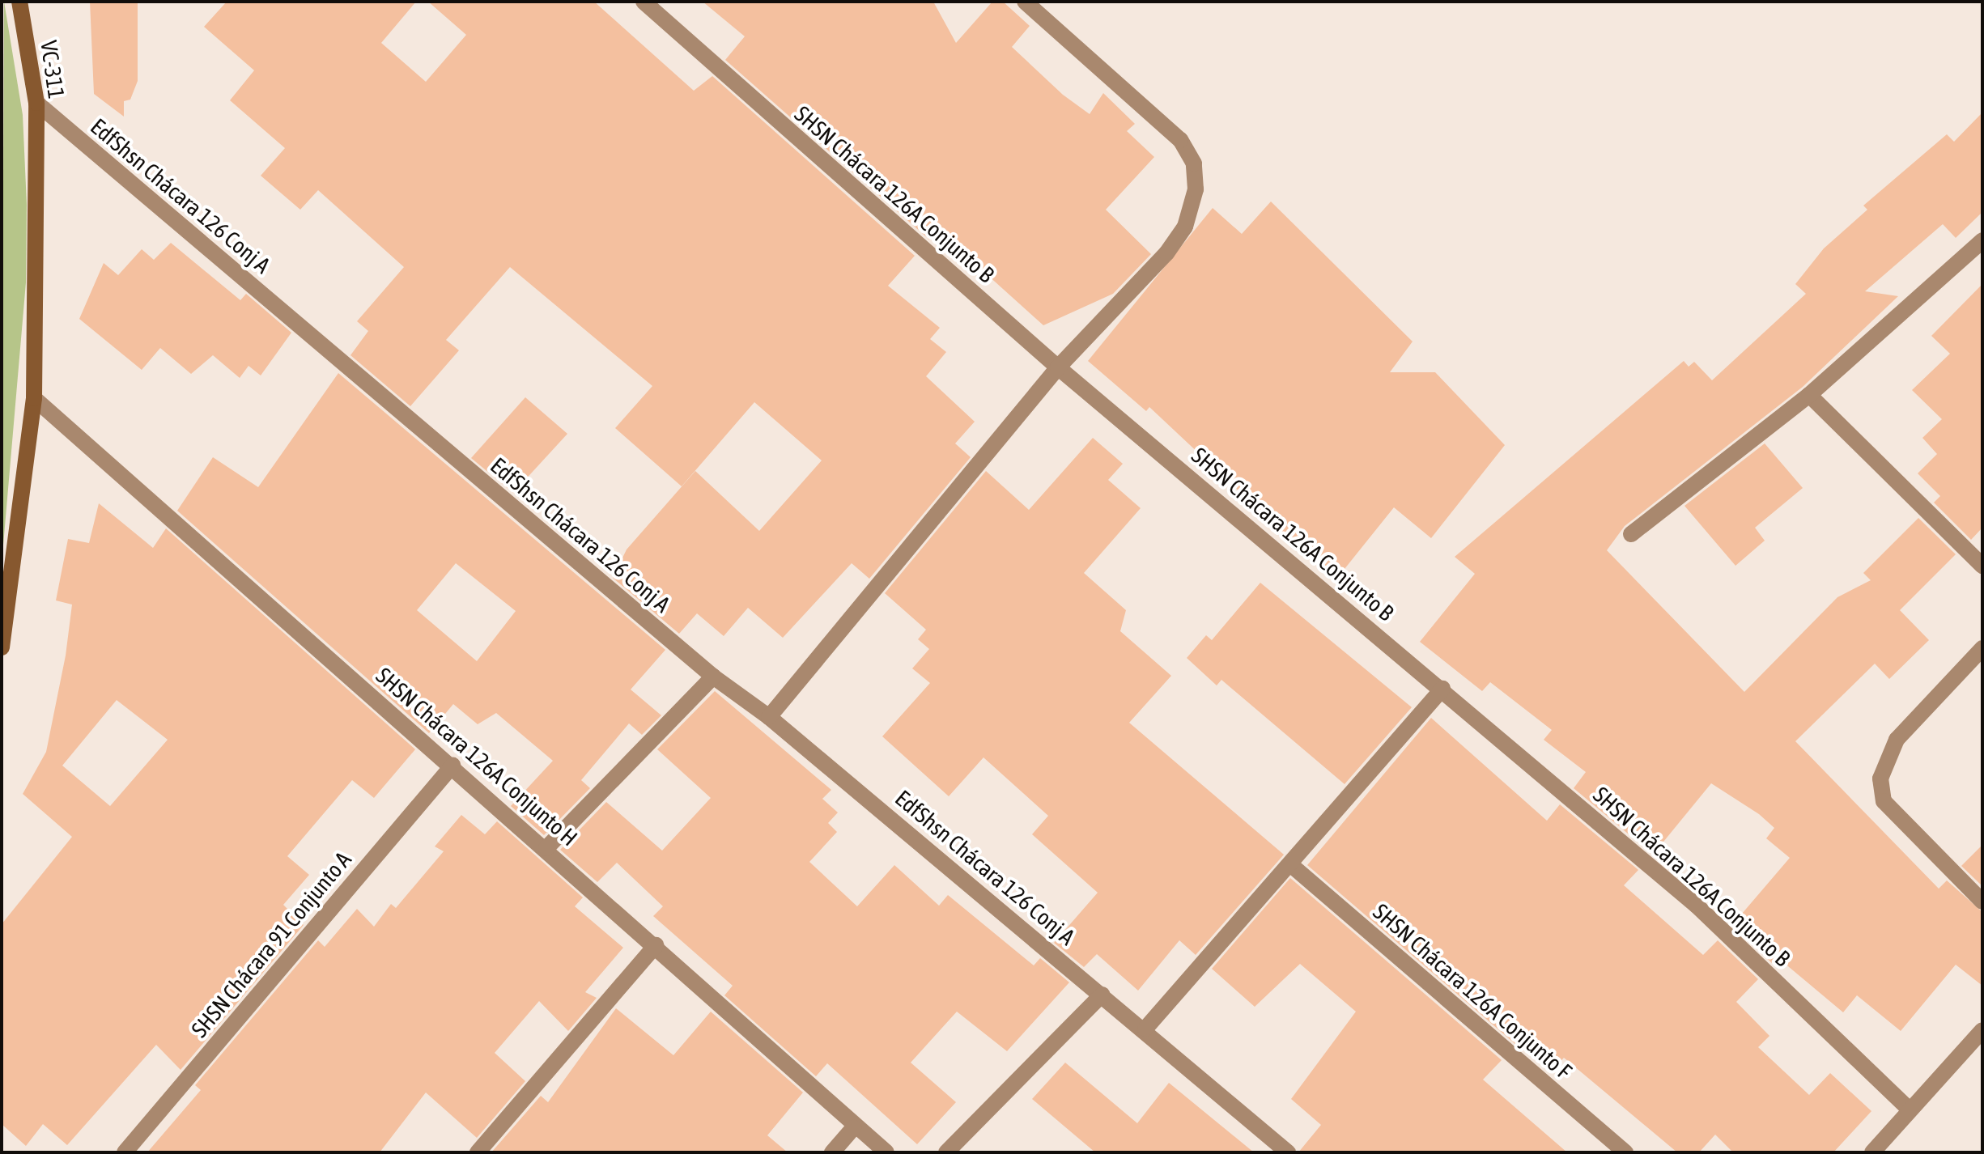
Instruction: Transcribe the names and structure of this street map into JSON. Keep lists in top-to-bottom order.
{
  "streets": {
    "main road": ["VC-311"],
    "street": [
      "SHSN Chácara 126A Conjunto B",
      "EdfShsn Chácara 126 Conj A",
      "SHSN Chácara 126A Conjunto H",
      "SHSN Chácara 91 Conjunto A",
      "SHSN Chácara 126A Conjunto F"
    ]
  },
  "crossings": [
    ["VC-311", "EdfShsn Chácara 126 Conj A"],
    ["VC-311", "SHSN Chácara 126A Conjunto H"],
    ["SHSN Chácara 126A Conjunto H", "SHSN Chácara 91 Conjunto A"]
  ]
}
